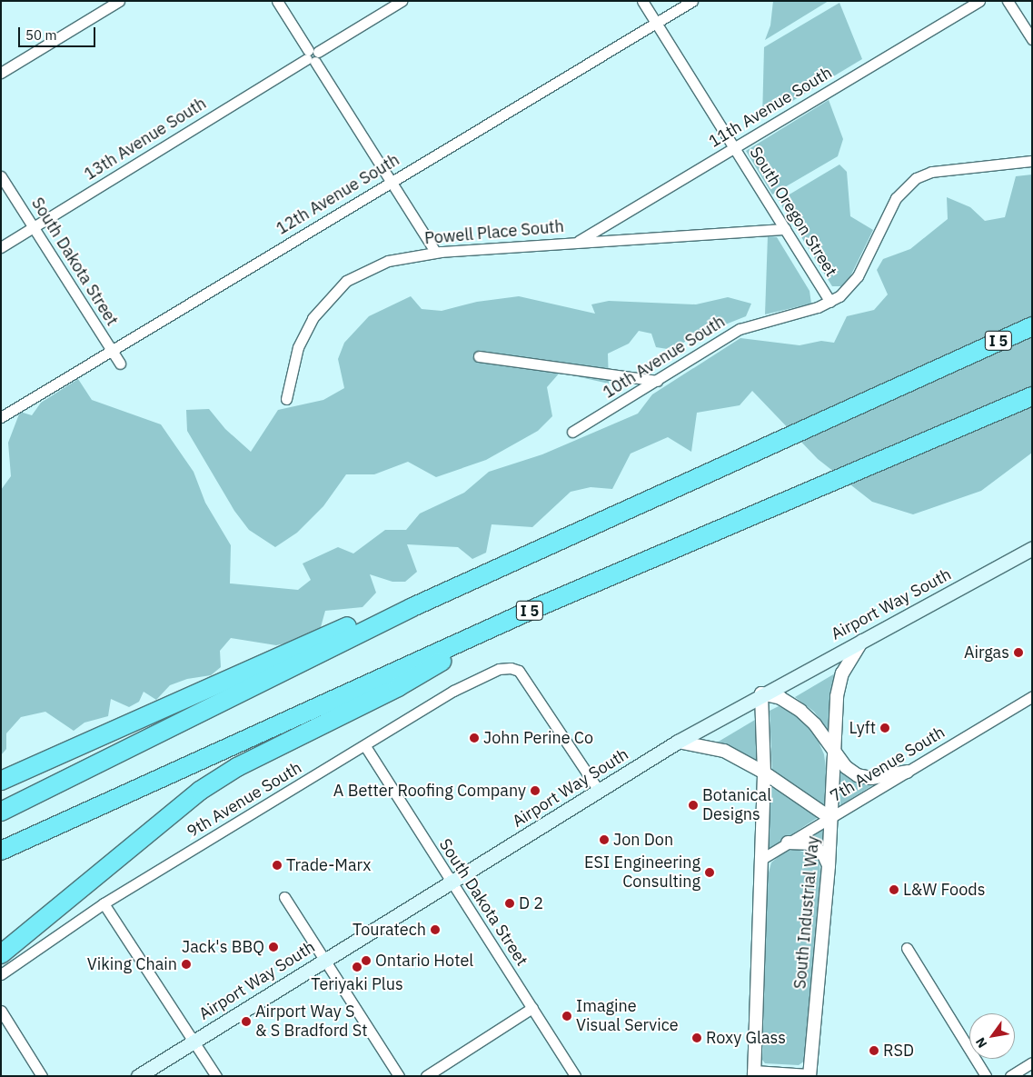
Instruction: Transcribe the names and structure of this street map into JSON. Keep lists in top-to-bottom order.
{
  "streets": {
    "highway": ["I 5"],
    "main road": ["Airport Way South"],
    "street": [
      "11th Avenue South",
      "13th Avenue South",
      "12th Avenue South",
      "South Oregon Street",
      "Powell Place South",
      "South Dakota Street",
      "10th Avenue South",
      "7th Avenue South",
      "9th Avenue South",
      "South Industrial Way"
    ]
  },
  "crossings": [
    ["11th Avenue South", "South Oregon Street"],
    ["11th Avenue South", "Powell Place South"],
    ["13th Avenue South", "South Dakota Street"],
    ["12th Avenue South", "South Oregon Street"],
    ["12th Avenue South", "South Dakota Street"],
    ["South Oregon Street", "Powell Place South"],
    ["South Oregon Street", "10th Avenue South"],
    ["South Dakota Street", "Airport Way South"],
    ["South Dakota Street", "9th Avenue South"],
    ["Airport Way South", "9th Avenue South"],
    ["Airport Way South", "South Industrial Way"],
    ["7th Avenue South", "South Industrial Way"]
  ],
  "places": [
    "Airgas",
    "Lyft",
    "John Perine Co",
    "A Better Roofing Company",
    "Botanical Designs",
    "Jon Don",
    "Trade-Marx",
    "ESI Engineering Consulting",
    "L&W Foods",
    "D 2",
    "Touratech",
    "Jack's BBQ",
    "Ontario Hotel",
    "Viking Chain",
    "Teriyaki Plus",
    "Imagine Visual Service",
    "Airport Way S & S Bradford St",
    "Roxy Glass",
    "RSD"
  ],
  "scale_bar": "50 m",
  "north": "bottom left"
}
